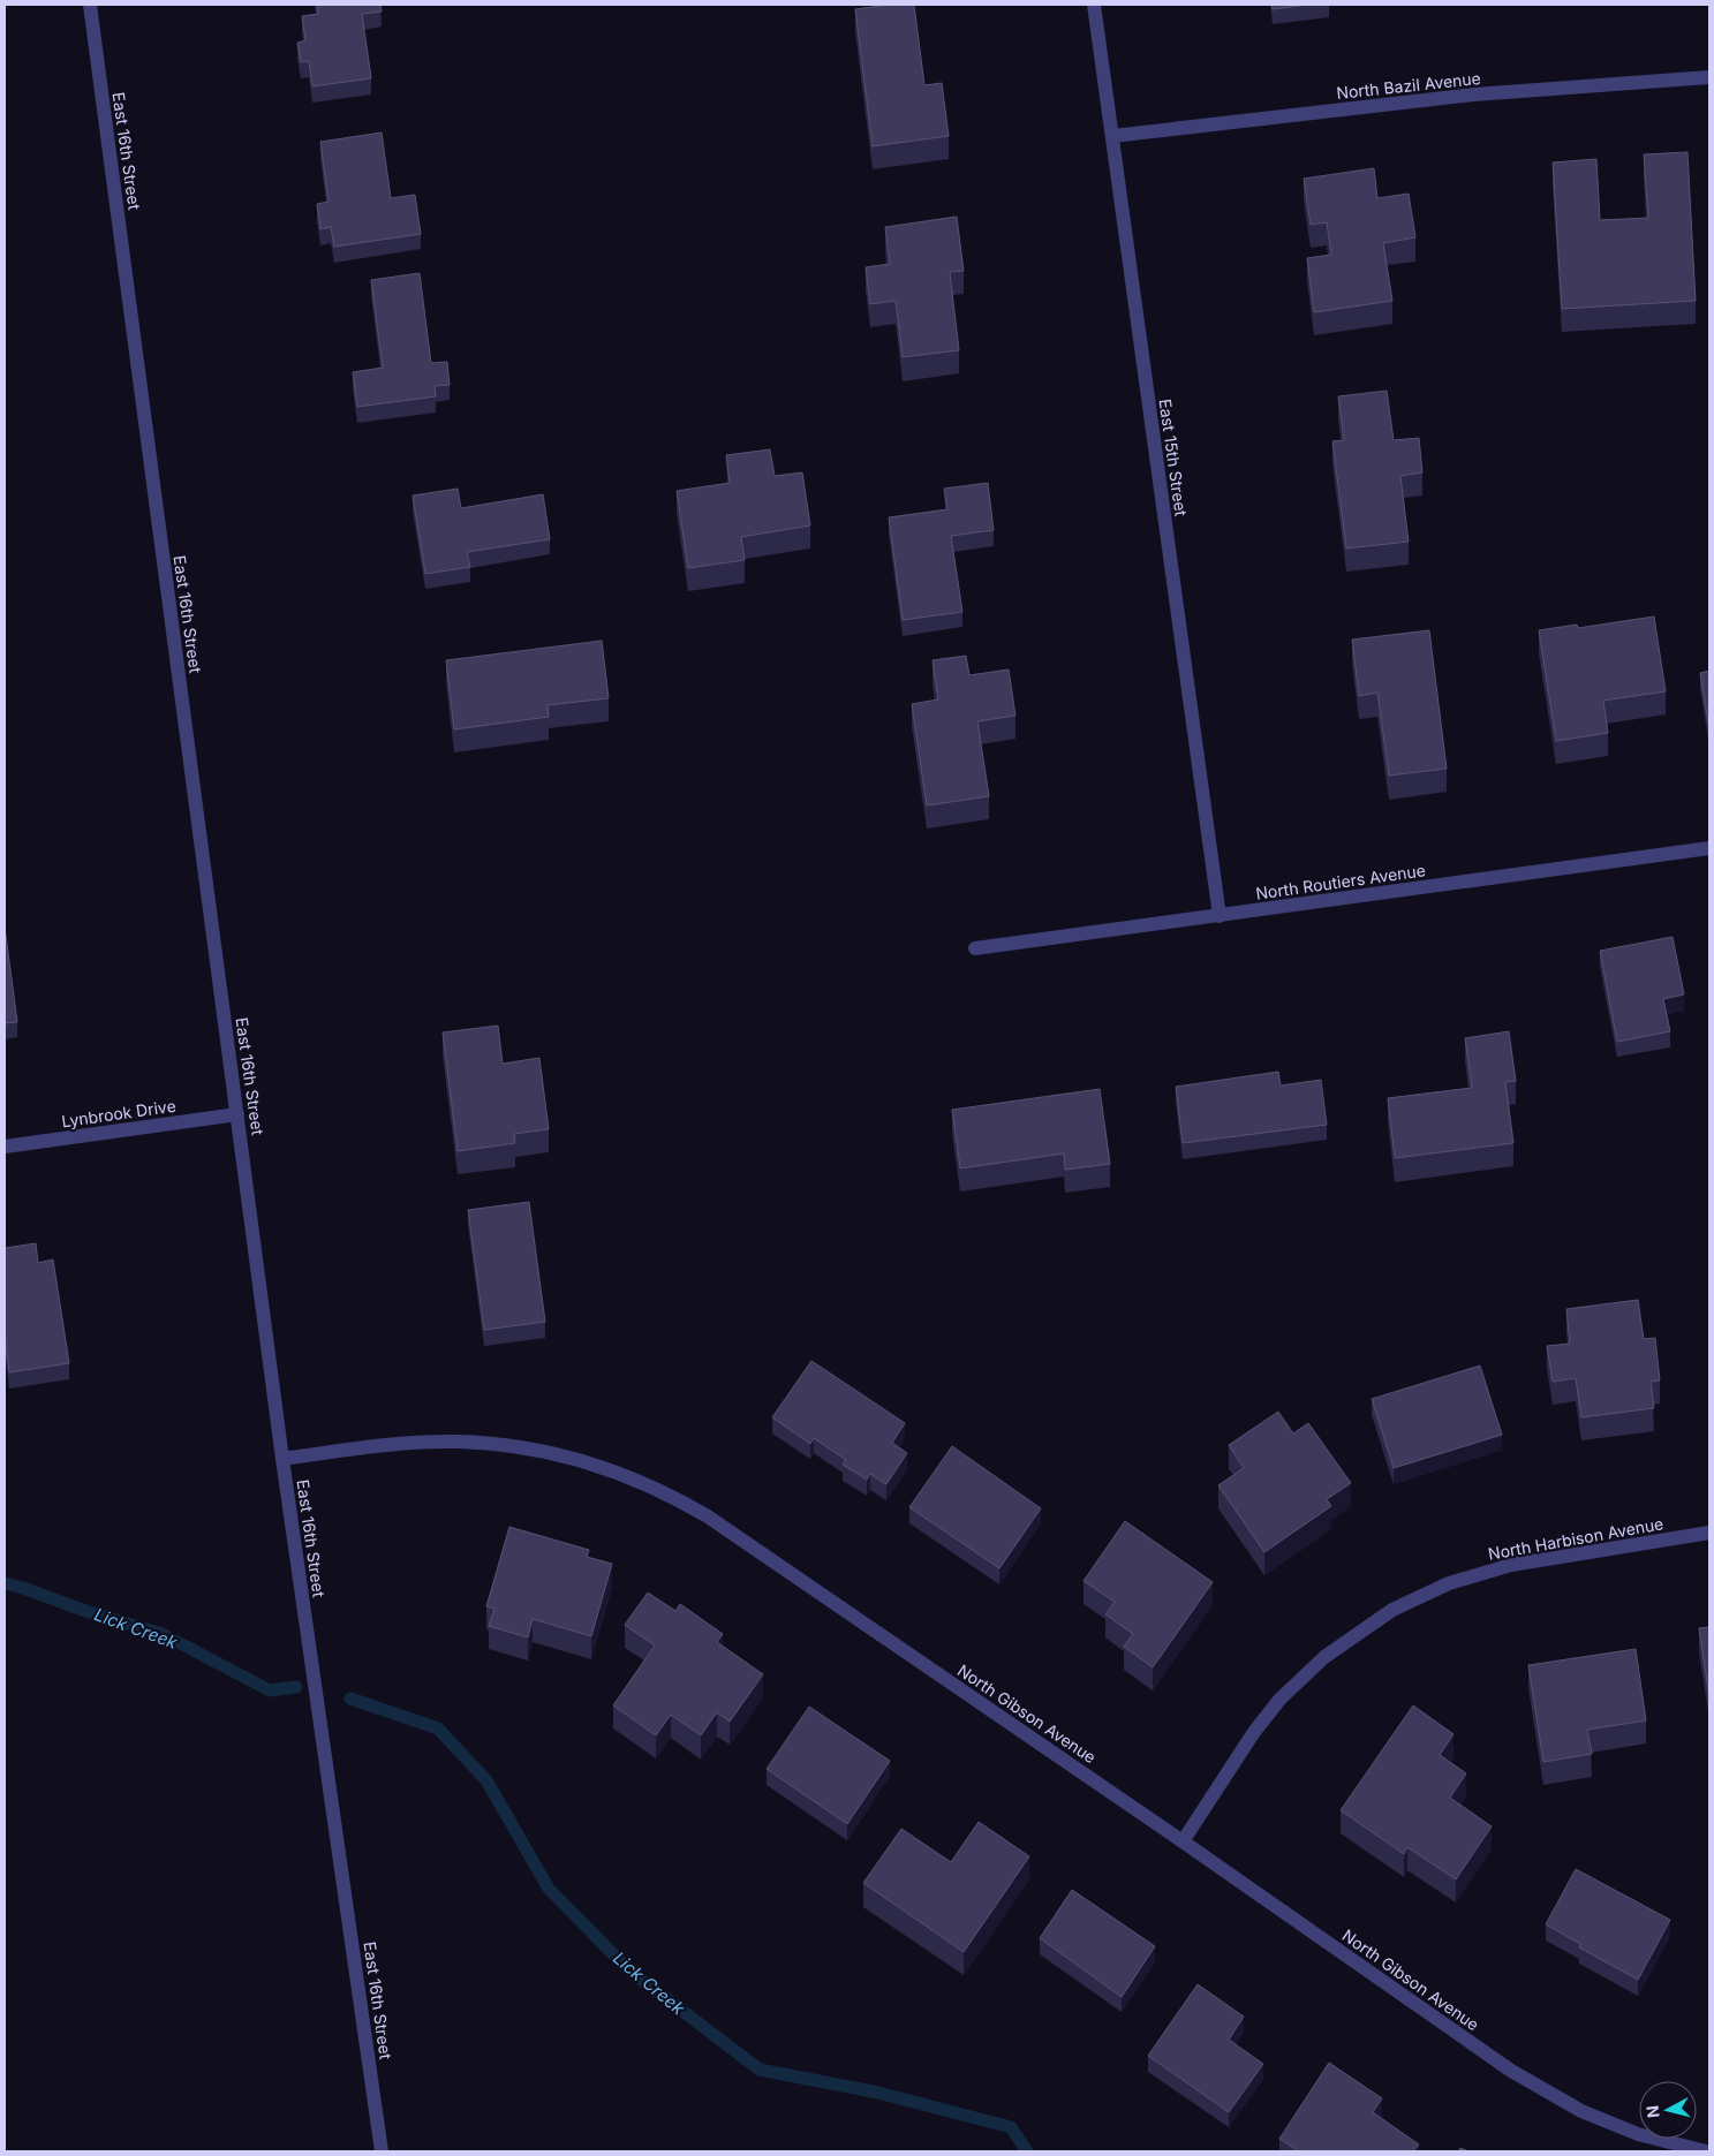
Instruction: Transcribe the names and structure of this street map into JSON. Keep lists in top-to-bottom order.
{
  "streets": {
    "street": [
      "North Bazil Avenue",
      "East 16th Street",
      "East 15th Street",
      "North Routiers Avenue",
      "Lynbrook Drive",
      "North Harbison Avenue",
      "North Gibson Avenue"
    ]
  },
  "crossings": [
    ["North Bazil Avenue", "East 15th Street"],
    ["East 16th Street", "Lynbrook Drive"],
    ["East 16th Street", "North Gibson Avenue"],
    ["East 15th Street", "North Routiers Avenue"],
    ["North Harbison Avenue", "North Gibson Avenue"]
  ],
  "water": ["Lick Creek"],
  "north": "left"
}
